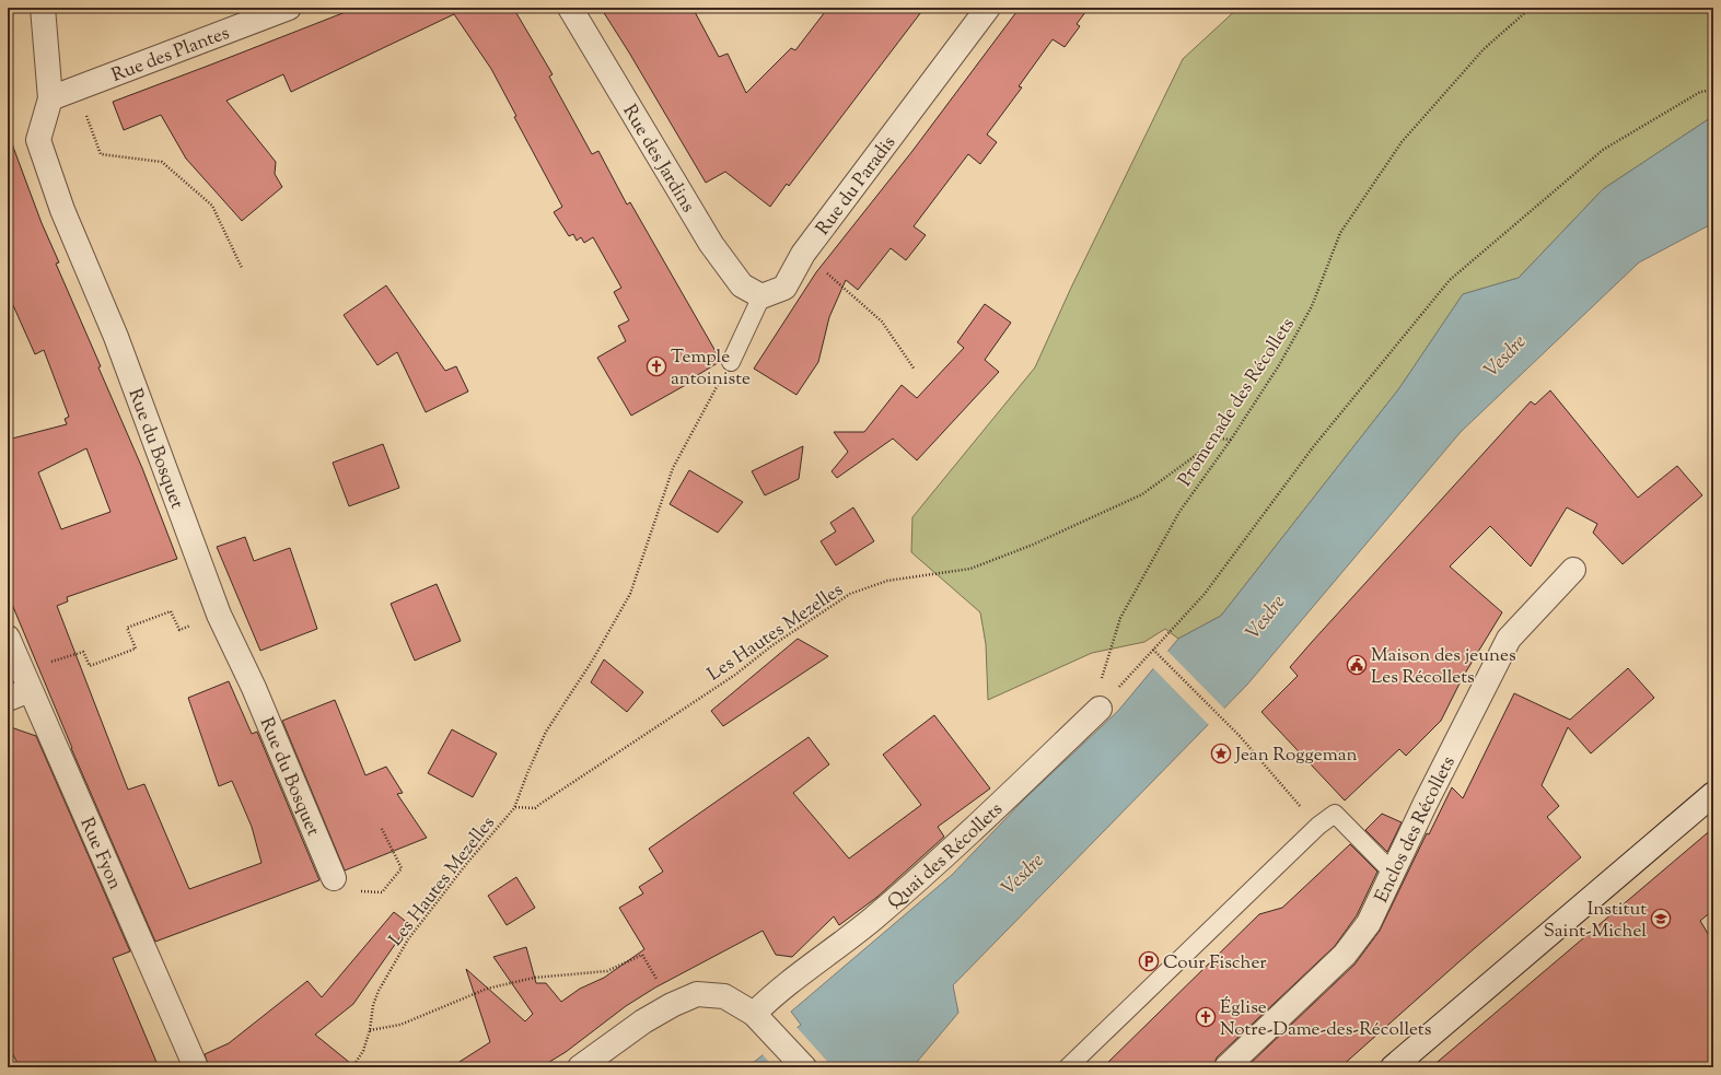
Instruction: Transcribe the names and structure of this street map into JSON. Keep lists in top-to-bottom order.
{
  "streets": {
    "street": [
      "Rue des Plantes",
      "Rue des Jardins",
      "Rue du Paradis",
      "Rue du Bosquet",
      "Enclos des Récollets",
      "Rue Fyon",
      "Quai des Récollets"
    ],
    "path": ["Promenade des Récollets", "Les Hautes Mezelles"]
  },
  "crossings": [
    ["Rue des Plantes", "Rue du Bosquet"],
    ["Rue des Jardins", "Rue du Paradis"],
    ["Promenade des Récollets", "Les Hautes Mezelles"],
    ["Promenade des Récollets", "Quai des Récollets"]
  ],
  "water": ["Vesdre"],
  "places": {
    "church": ["Temple antoiniste", "Église Notre-Dame-des-Récollets"],
    "public building": ["Maison des jeunes Les Récollets"],
    "place": ["Jean Roggeman"],
    "school or university": ["Institut Saint-Michel"],
    "parking": ["Cour Fischer"]
  }
}
